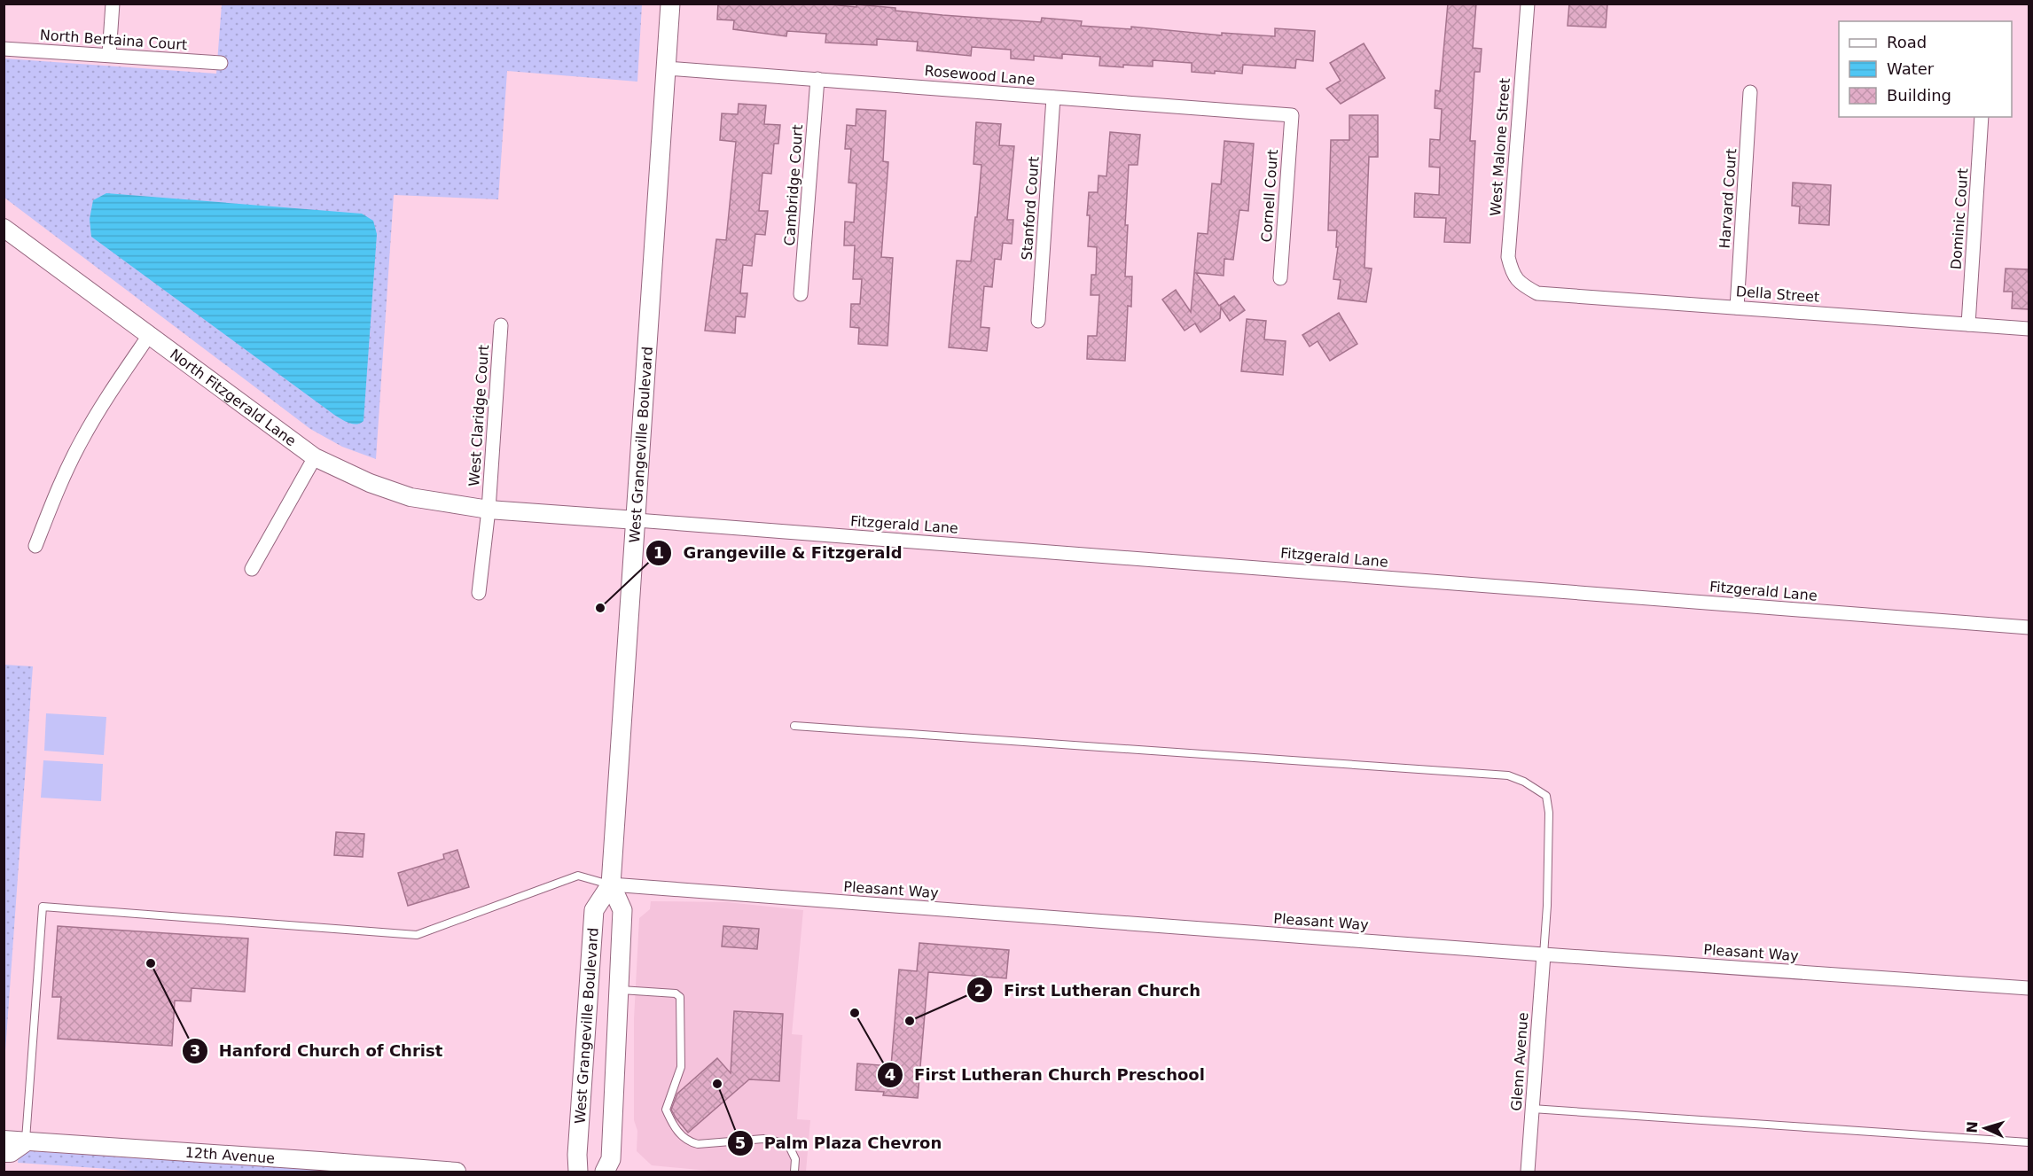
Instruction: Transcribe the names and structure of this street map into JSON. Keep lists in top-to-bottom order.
{
  "streets": {
    "main road": ["West Grangeville Boulevard"],
    "street": [
      "North Bertaina Court",
      "Rosewood Lane",
      "West Malone Street",
      "Cambridge Court",
      "Cornell Court",
      "Harvard Court",
      "Stanford Court",
      "Dominic Court",
      "Della Street",
      "North Fitzgerald Lane",
      "West Claridge Court",
      "Fitzgerald Lane",
      "Pleasant Way",
      "Glenn Avenue",
      "12th Avenue"
    ]
  },
  "crossings": [
    ["Rosewood Lane", "Cambridge Court"],
    ["Rosewood Lane", "Cornell Court"],
    ["Rosewood Lane", "Stanford Court"],
    ["Rosewood Lane", "West Grangeville Boulevard"],
    ["West Malone Street", "Della Street"],
    ["Harvard Court", "Della Street"],
    ["Dominic Court", "Della Street"],
    ["North Fitzgerald Lane", "West Claridge Court"],
    ["North Fitzgerald Lane", "West Grangeville Boulevard"],
    ["North Fitzgerald Lane", "Fitzgerald Lane"],
    ["West Grangeville Boulevard", "Fitzgerald Lane"],
    ["West Grangeville Boulevard", "Pleasant Way"],
    ["Pleasant Way", "Glenn Avenue"]
  ],
  "places": [
    "Grangeville & Fitzgerald",
    "Hanford Church of Christ",
    "First Lutheran Church Preschool",
    "First Lutheran Church",
    "Palm Plaza Chevron"
  ],
  "legend": ["Road", "Water", "Building"],
  "north": "left"
}
